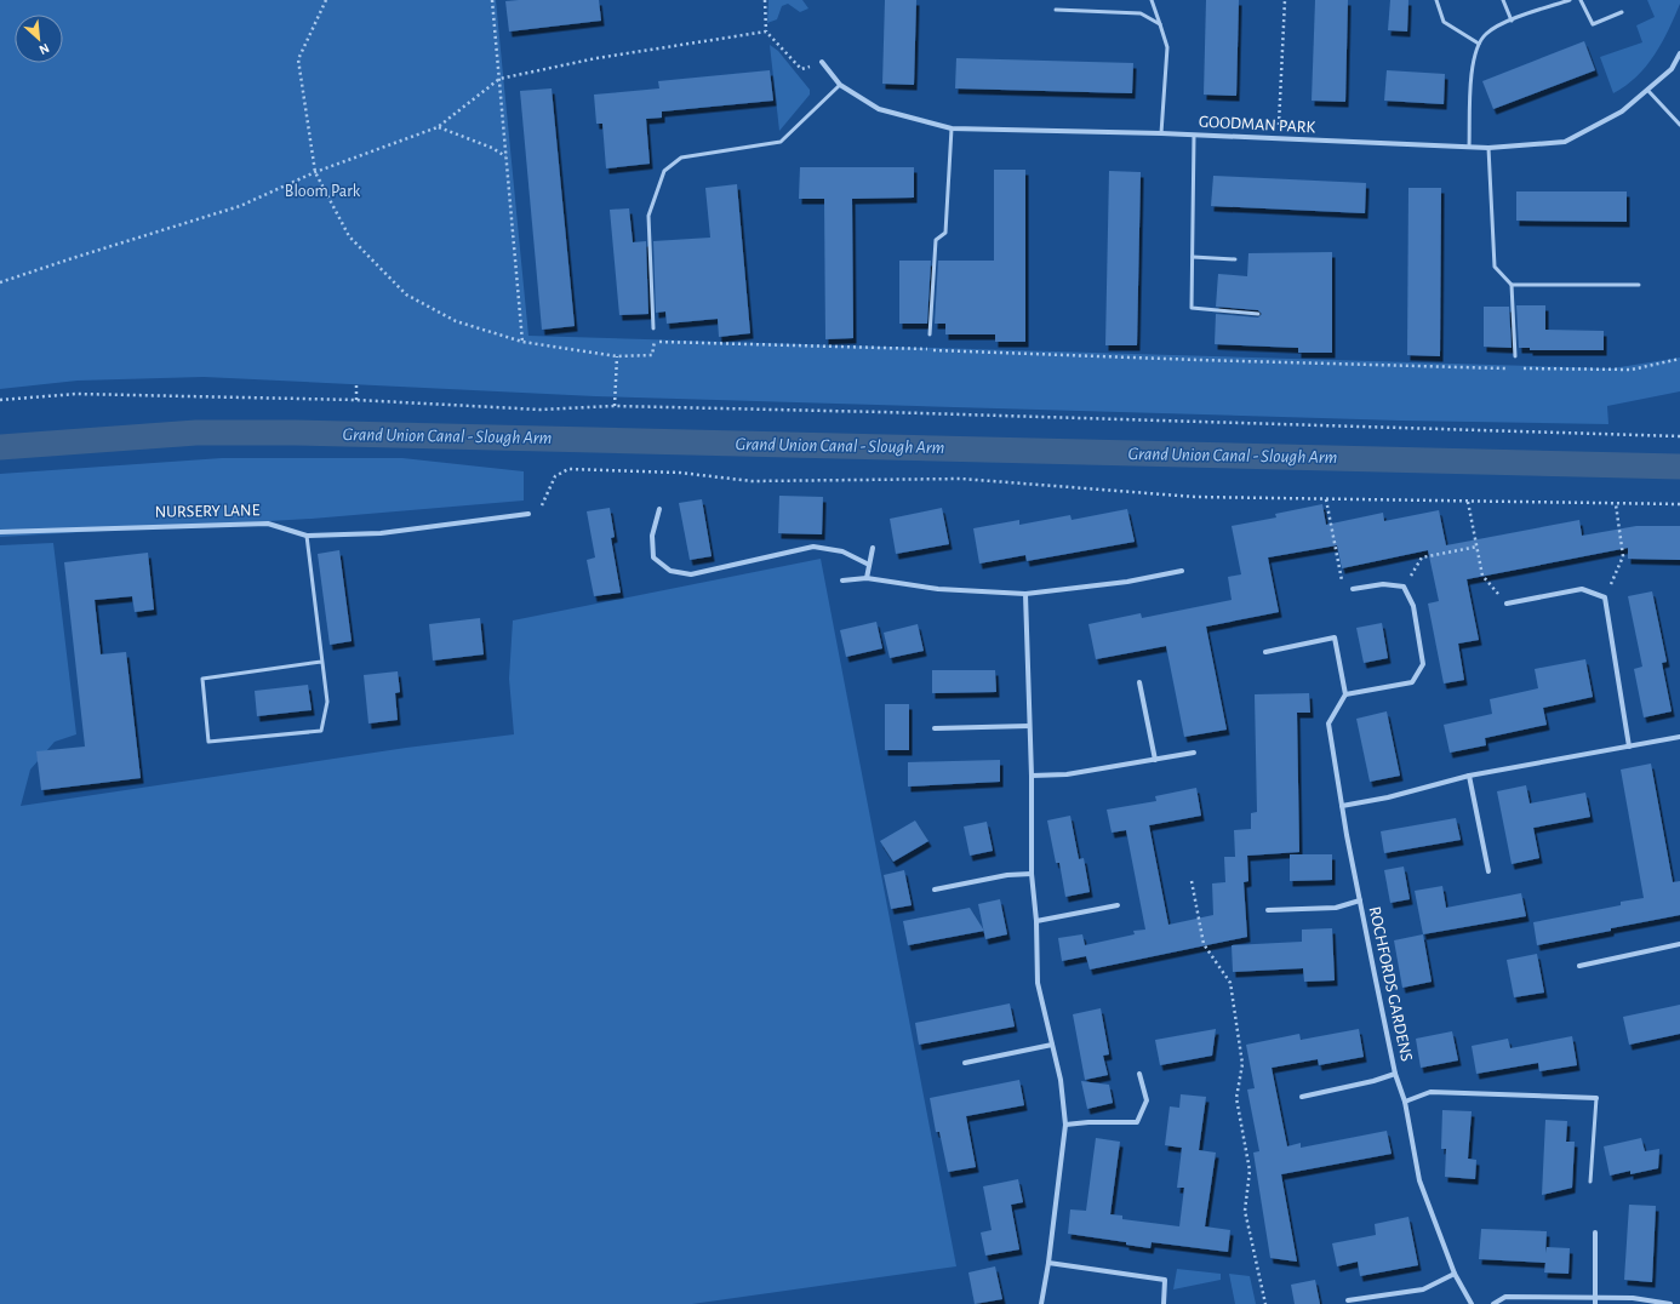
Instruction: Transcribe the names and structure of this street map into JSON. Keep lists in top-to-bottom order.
{
  "streets": {
    "street": ["GOODMAN PARK", "NURSERY LANE", "ROCHFORDS GARDENS"]
  },
  "water": ["Grand Union Canal - Slough Arm"],
  "parks": ["Bloom Park"],
  "north": "bottom right"
}
